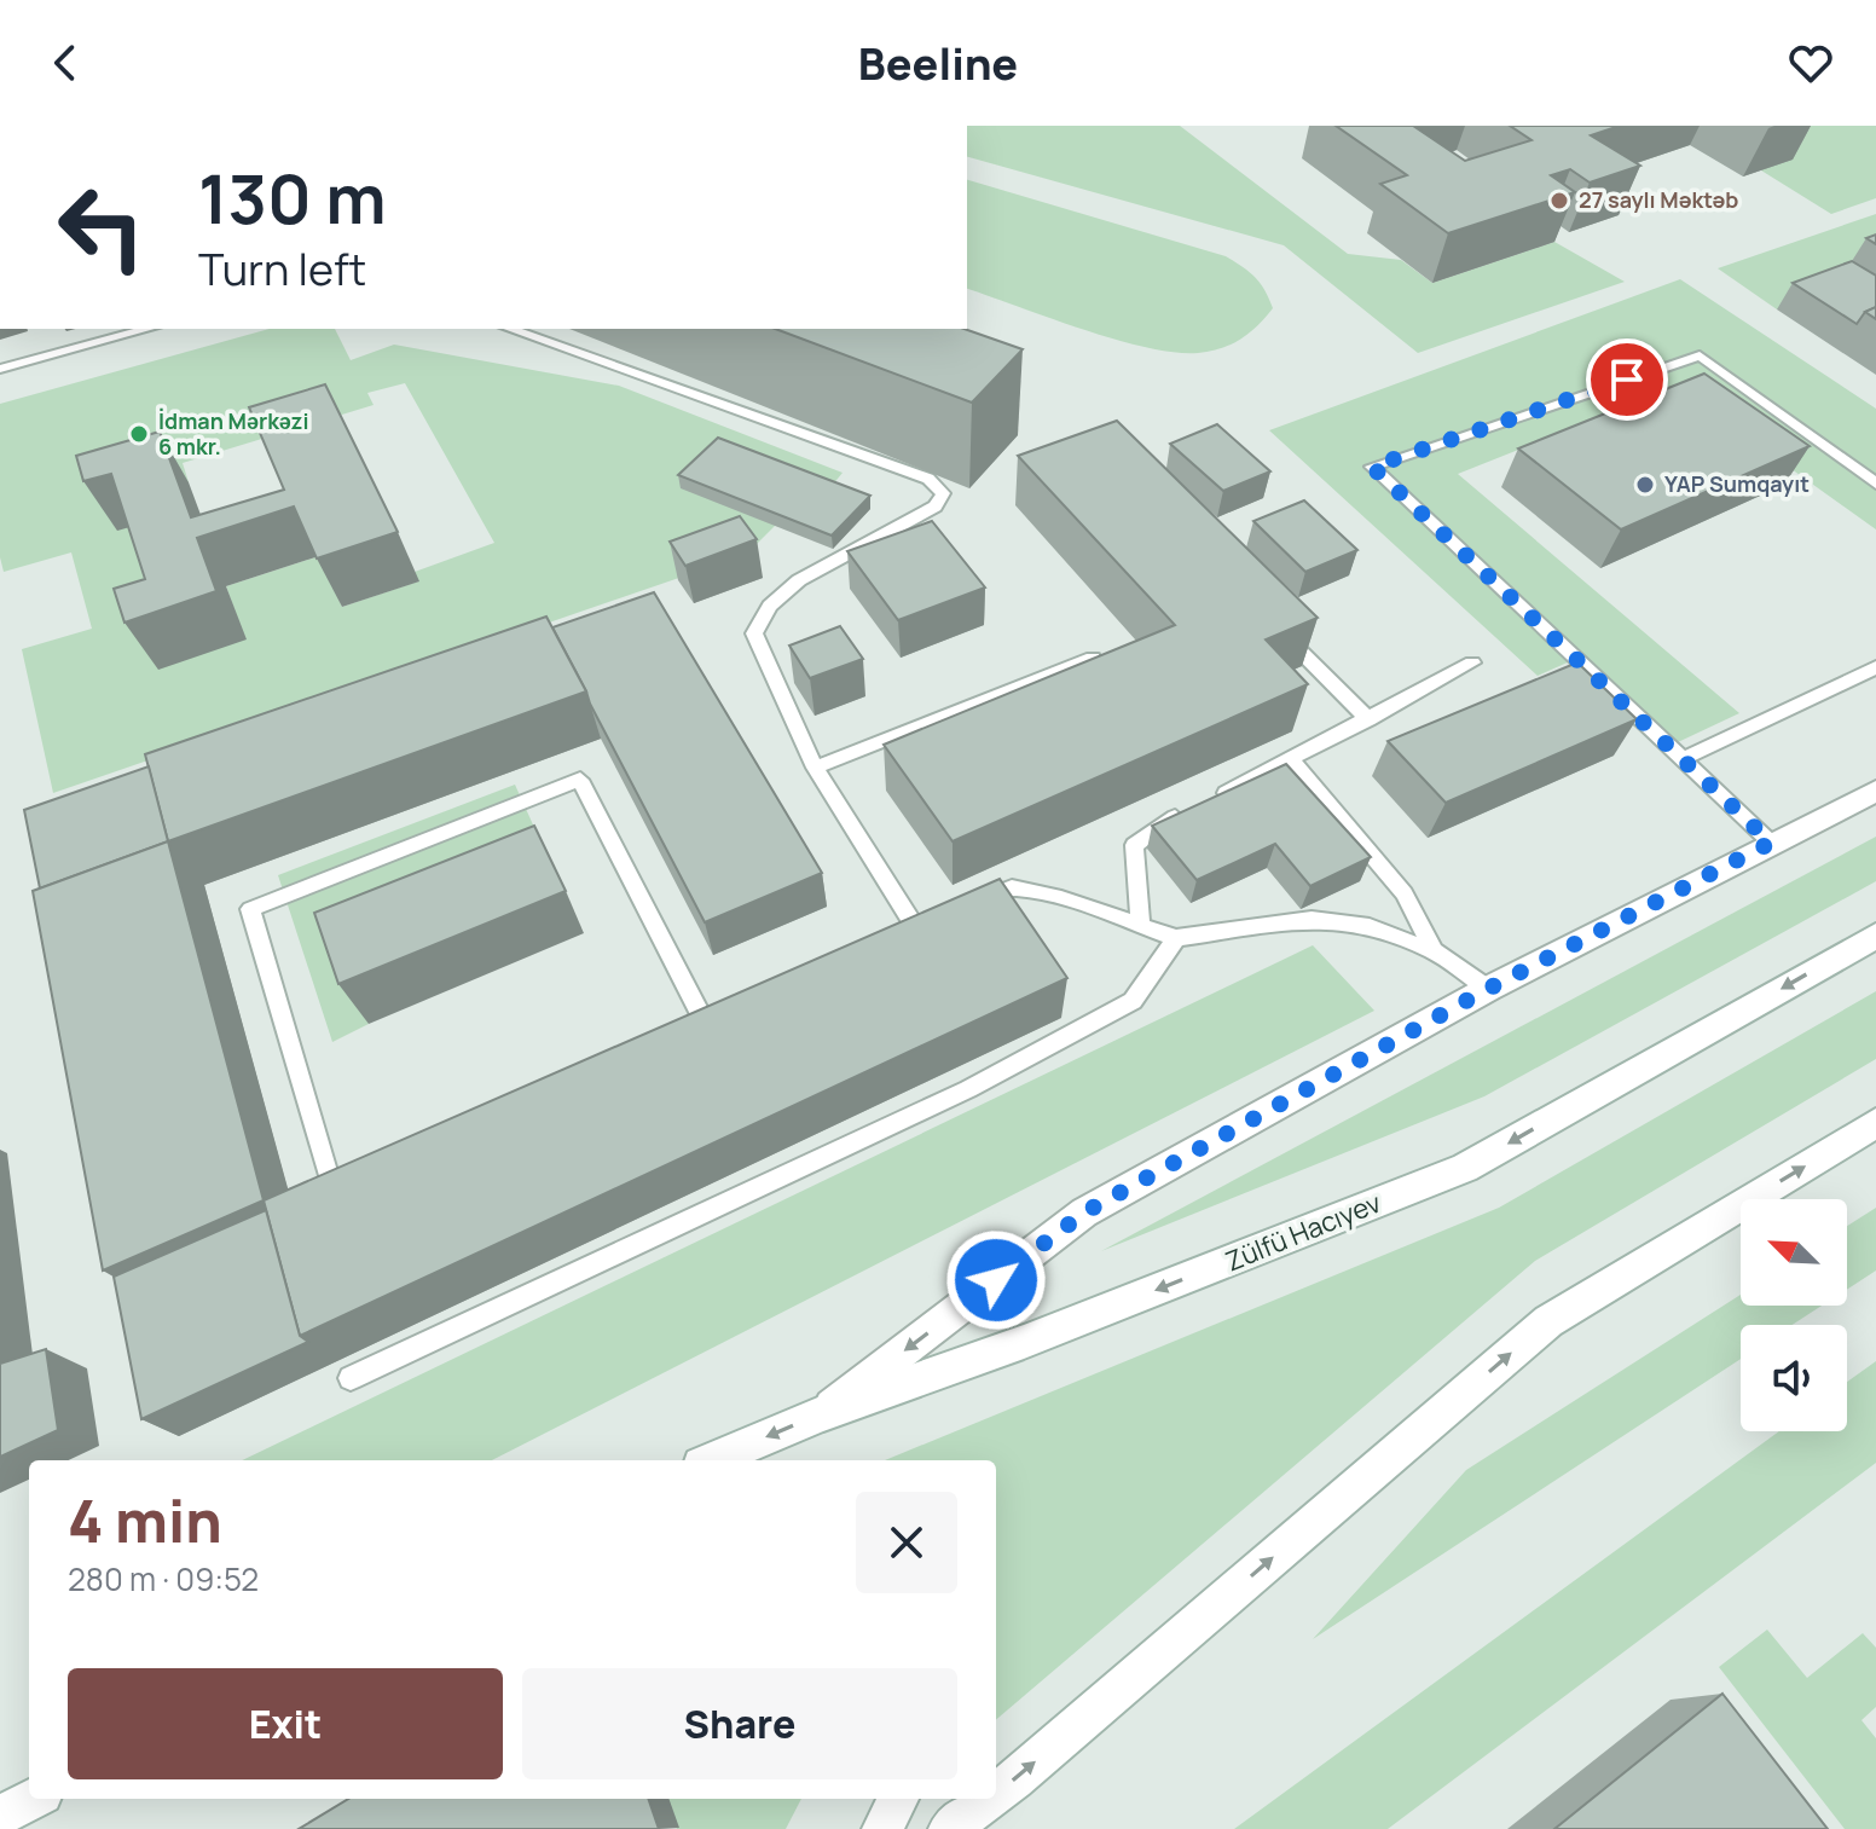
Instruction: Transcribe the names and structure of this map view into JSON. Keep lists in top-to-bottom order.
{
  "streets": {
    "main road": ["Zülfü Hacıyev"]
  },
  "places": ["27 saylı Məktəb", "İdman Mәrkәzi 6 mkr.", "YAP Sumqayıt"],
  "north": "top left",
  "page": {
    "header": "Beeline",
    "turn": ["130 m", "Turn left"],
    "heading": ["4 min", "280 m · 09:52"],
    "buttons": ["Exit", "Share"]
  }
}
